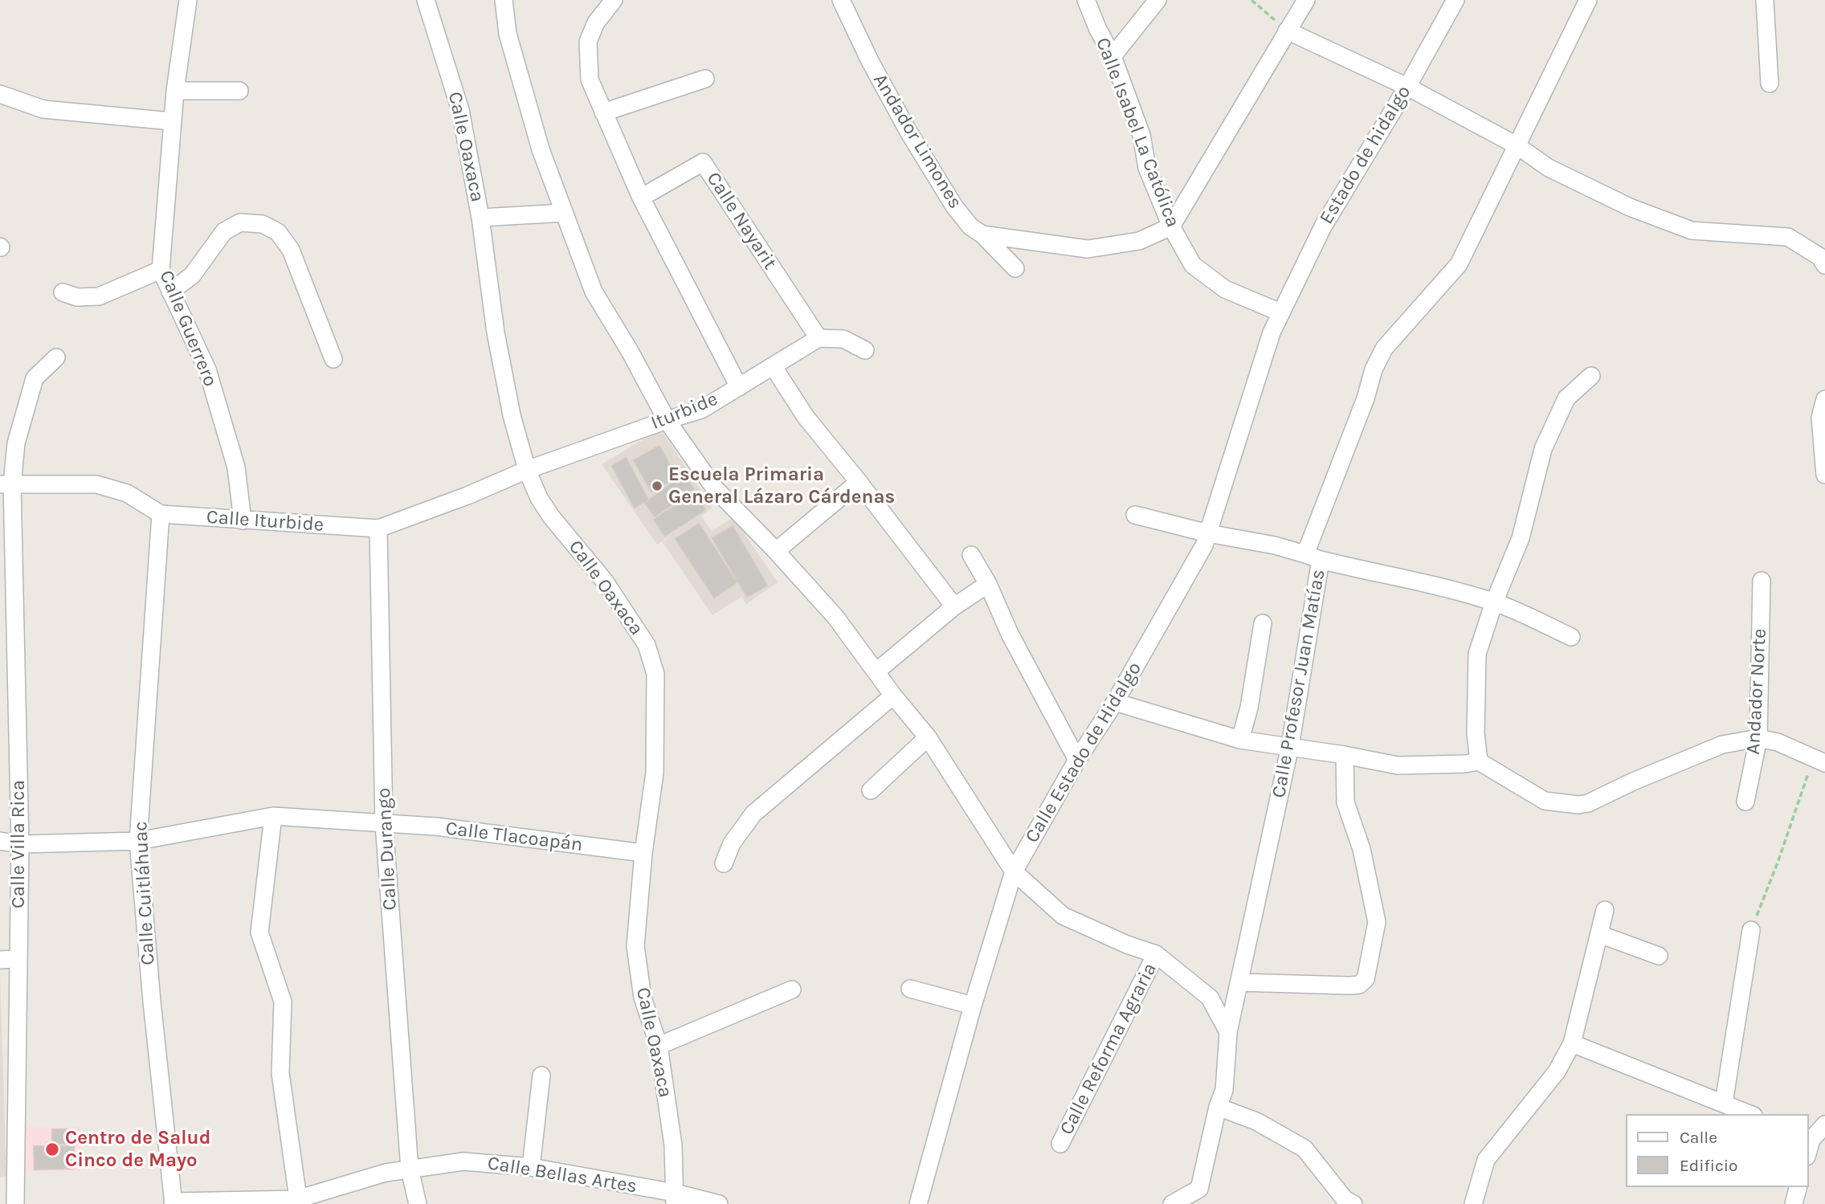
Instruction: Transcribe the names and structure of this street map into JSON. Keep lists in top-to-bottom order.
{
  "streets": {
    "street": [
      "Calle Isabel La Católica",
      "Andador Limones",
      "Calle Oaxaca",
      "Estado de hidalgo",
      "Calle Nayarit",
      "Calle Guerrero",
      "Iturbide",
      "Calle Iturbide",
      "Calle Profesor Juan Matías",
      "Andador Norte",
      "Calle Estado de Hidalgo",
      "Calle Tlacoapán",
      "Calle Villa Rica",
      "Calle Durango",
      "Calle Cuitláhuac",
      "Calle Reforma Agraria",
      "Calle Bellas Artes"
    ]
  },
  "crossings": [
    ["Calle Isabel La Católica", "Estado de hidalgo"],
    ["Calle Isabel La Católica", "Calle Estado de Hidalgo"],
    ["Calle Oaxaca", "Iturbide"],
    ["Calle Oaxaca", "Calle Iturbide"],
    ["Calle Oaxaca", "Calle Tlacoapán"],
    ["Calle Oaxaca", "Calle Bellas Artes"],
    ["Estado de hidalgo", "Calle Estado de Hidalgo"],
    ["Calle Nayarit", "Iturbide"],
    ["Calle Guerrero", "Calle Iturbide"],
    ["Iturbide", "Calle Iturbide"],
    ["Calle Iturbide", "Calle Villa Rica"],
    ["Calle Iturbide", "Calle Durango"],
    ["Calle Iturbide", "Calle Cuitláhuac"],
    ["Calle Tlacoapán", "Calle Villa Rica"],
    ["Calle Tlacoapán", "Calle Durango"],
    ["Calle Tlacoapán", "Calle Cuitláhuac"],
    ["Calle Durango", "Calle Bellas Artes"],
    ["Calle Cuitláhuac", "Calle Bellas Artes"]
  ],
  "places": ["Escuela Primaria General Lázaro Cárdenas", "Centro de Salud Cinco de Mayo"],
  "legend": ["Calle", "Edificio"]
}
